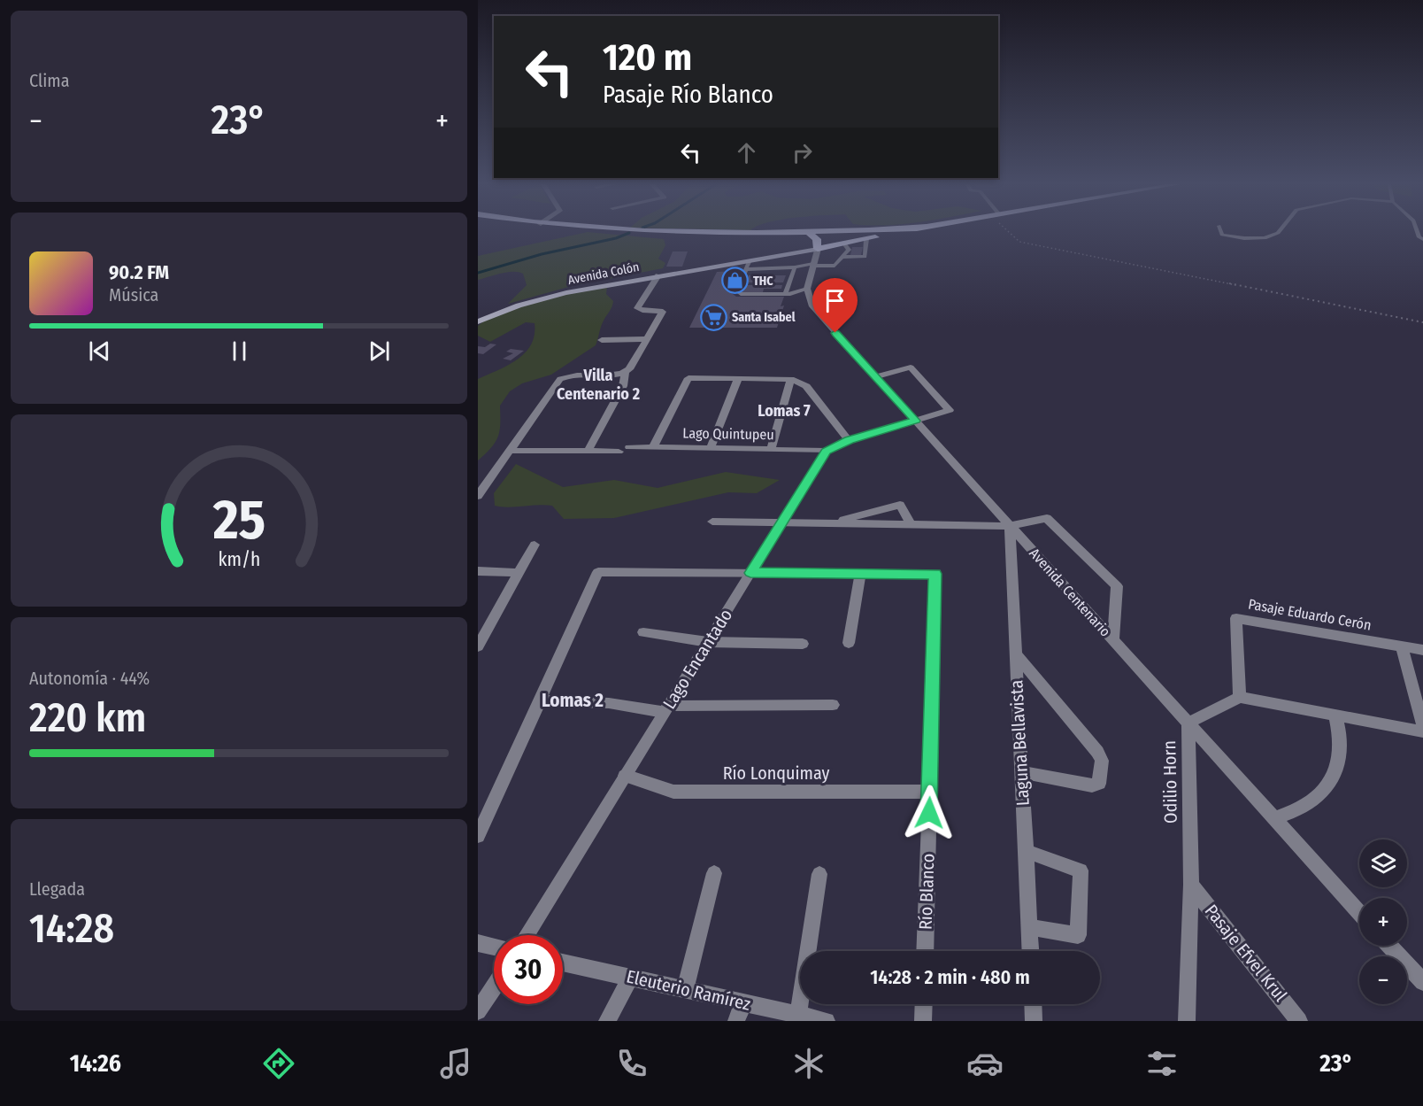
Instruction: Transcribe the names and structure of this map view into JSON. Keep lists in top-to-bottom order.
{
  "streets": {
    "main road": ["Avenida Colón"],
    "street": [
      "Lago Quintupeu",
      "Avenida Centenario",
      "Pasaje Eduardo Cerón",
      "Lago Encantado",
      "Laguna Bellavista",
      "Río Lonquimay",
      "Odilio Horn",
      "Río Blanco",
      "Pasaje Efvel Krul",
      "Eleuterio Ramírez"
    ]
  },
  "crossings": [
    ["Lago Quintupeu", "Lago Encantado"],
    ["Avenida Centenario", "Laguna Bellavista"],
    ["Avenida Centenario", "Odilio Horn"],
    ["Pasaje Eduardo Cerón", "Odilio Horn"],
    ["Lago Encantado", "Río Lonquimay"],
    ["Río Lonquimay", "Río Blanco"],
    ["Odilio Horn", "Pasaje Efvel Krul"]
  ],
  "districts": ["Villa Centenario 2", "Lomas 7", "Lomas 2"],
  "places": {
    "shop": ["THC"],
    "supermarket": ["Santa Isabel"]
  },
  "page": {
    "tile": [
      "Clima",
      ["Autonomía · 44%", "220 km"],
      ["Llegada", "14:28"]
    ],
    "turn": ["120 m", "Pasaje Río Blanco"],
    "heat": ["−", "23°", "+"],
    "song": ["90.2 FM", "Música"],
    "map_buttons": ["+", "−"],
    "limit": "30",
    "trip": "14:28 · 2 min · 480 m",
    "tabs": ["14:26", "23°"],
    "gauge": ["25", "km/h"]
  }
}
